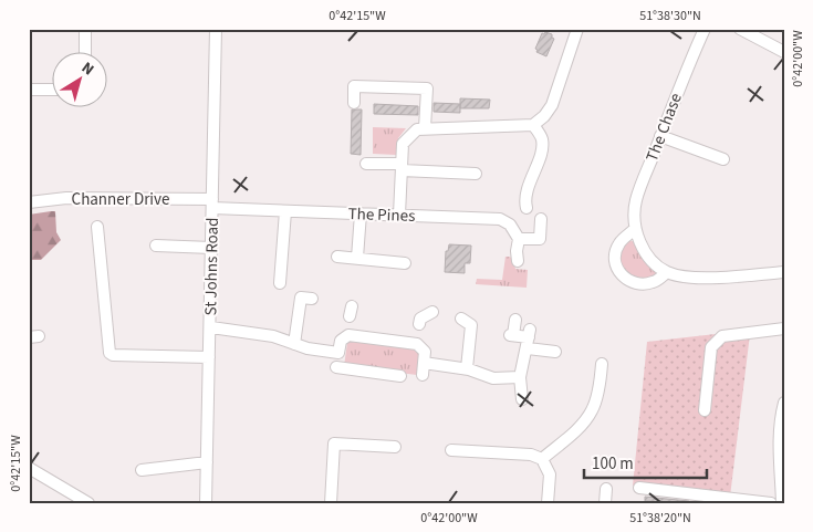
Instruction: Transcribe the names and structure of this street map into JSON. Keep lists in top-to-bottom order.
{
  "streets": {
    "street": [
      "The Chase",
      "Channer Drive",
      "The Pines",
      "St Johns Road"
    ]
  },
  "crossings": [
    ["Channer Drive", "The Pines"],
    ["Channer Drive", "St Johns Road"],
    ["The Pines", "St Johns Road"]
  ],
  "scale_bar": "100 m",
  "north": "top right",
  "coordinates": [
    "0°42'15\"W",
    "51°38'30\"N",
    "0°42'00\"W",
    "51°38'20\"N"
  ]
}
